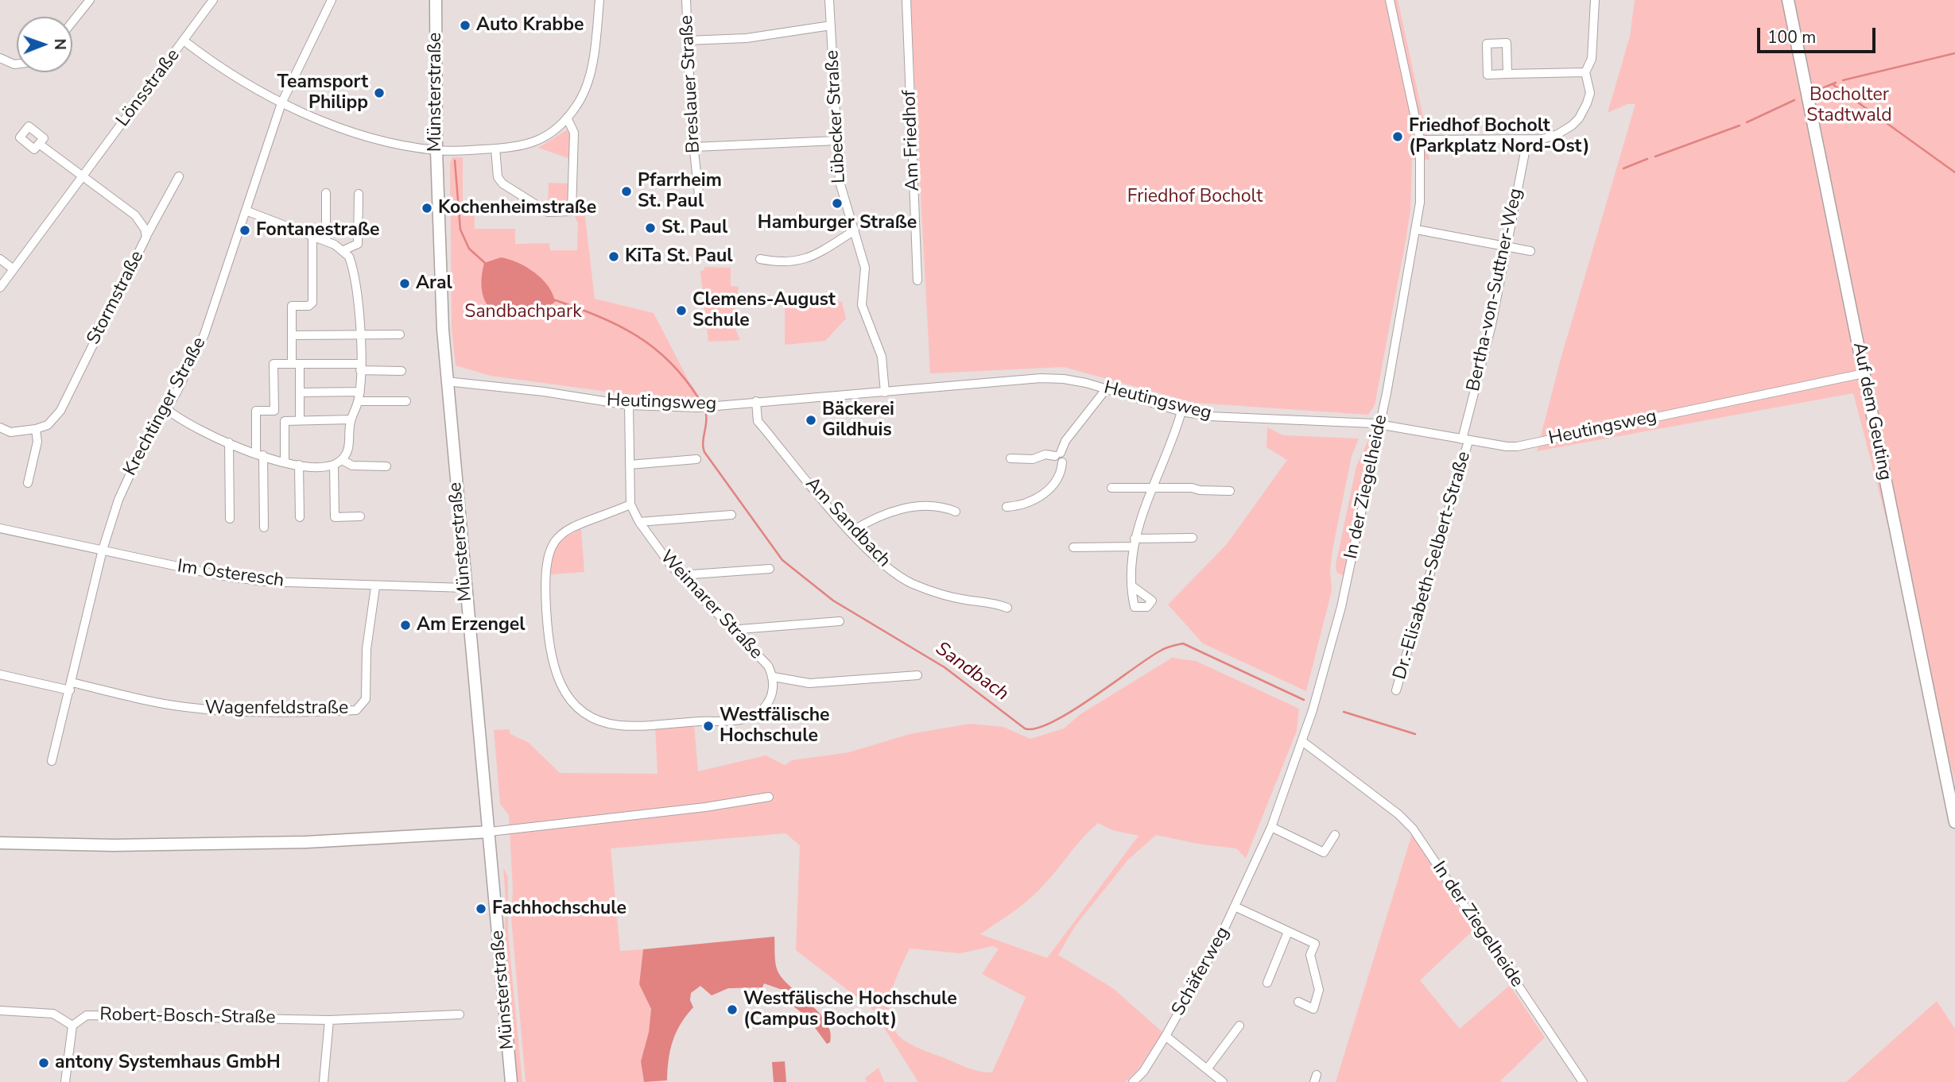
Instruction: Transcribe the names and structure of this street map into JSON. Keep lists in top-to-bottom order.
{
  "streets": {
    "main road": ["Münsterstraße", "Auf dem Geuting"],
    "street": [
      "Breslauer Straße",
      "Lönsstraße",
      "Lübecker Straße",
      "Am Friedhof",
      "Bertha-von-Suttner-Weg",
      "Stormstraße",
      "Heutingsweg",
      "Krechtinger Straße",
      "In der Ziegelheide",
      "Am Sandbach",
      "Dr.-Elisabeth-Selbert-Straße",
      "Im Osteresch",
      "Weimarer Straße",
      "Wagenfeldstraße",
      "Schäferweg",
      "Robert-Bosch-Straße"
    ]
  },
  "crossings": [
    ["Lönsstraße", "Stormstraße"],
    ["Münsterstraße", "Heutingsweg"],
    ["Münsterstraße", "Im Osteresch"],
    ["Lübecker Straße", "Heutingsweg"],
    ["Bertha-von-Suttner-Weg", "Heutingsweg"],
    ["Bertha-von-Suttner-Weg", "Dr.-Elisabeth-Selbert-Straße"],
    ["Heutingsweg", "Auf dem Geuting"],
    ["Heutingsweg", "In der Ziegelheide"],
    ["Heutingsweg", "Am Sandbach"],
    ["Heutingsweg", "Dr.-Elisabeth-Selbert-Straße"],
    ["Heutingsweg", "Weimarer Straße"],
    ["Krechtinger Straße", "Im Osteresch"],
    ["Krechtinger Straße", "Wagenfeldstraße"],
    ["In der Ziegelheide", "Schäferweg"],
    ["Im Osteresch", "Wagenfeldstraße"]
  ],
  "water": ["Sandbach"],
  "parks": ["Bocholter Stadtwald", "Friedhof Bocholt", "Sandbachpark"],
  "places": [
    "Auto Krabbe",
    "Teamsport Philipp",
    "Friedhof Bocholt (Parkplatz Nord-Ost)",
    "Pfarrheim St. Paul",
    "Hamburger Straße",
    "Kochenheimstraße",
    "St. Paul",
    "Fontanestraße",
    "KiTa St. Paul",
    "Aral",
    "Clemens-August Schule",
    "Bäckerei Gildhuis",
    "Am Erzengel",
    "Westfälische Hochschule",
    "Fachhochschule",
    "Westfälische Hochschule (Campus Bocholt)",
    "antony Systemhaus GmbH"
  ],
  "scale_bar": "100 m",
  "north": "right"
}
